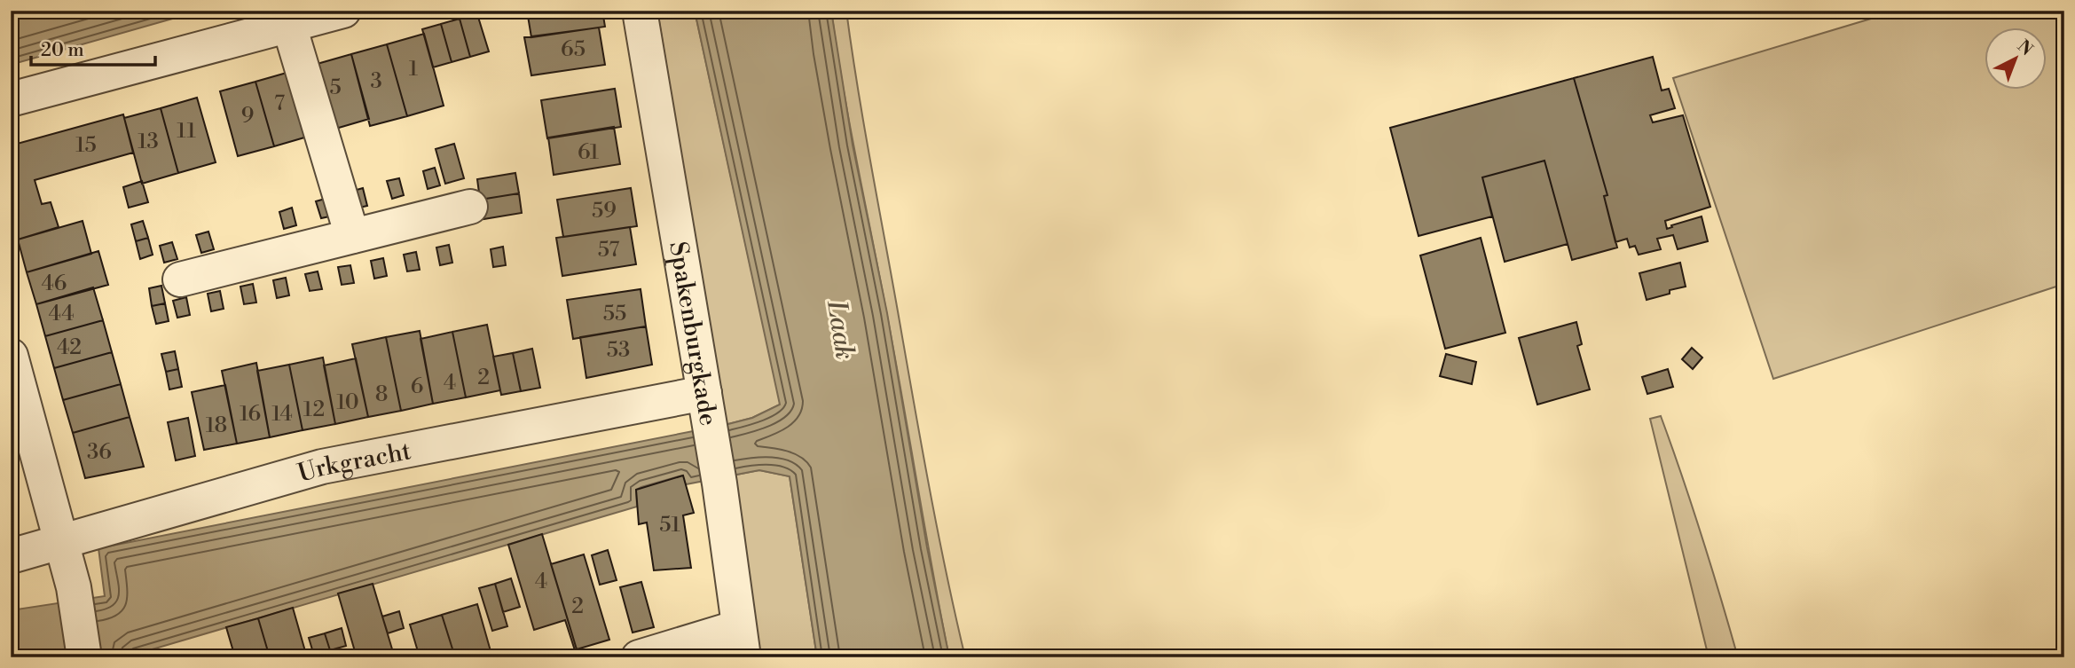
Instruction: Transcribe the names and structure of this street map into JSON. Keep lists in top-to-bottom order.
{
  "streets": {
    "street": ["Spakenburgkade", "Urkgracht"]
  },
  "crossings": [
    ["Spakenburgkade", "Urkgracht"]
  ],
  "water": ["Laak"],
  "house_numbers": [
    "65",
    "1",
    "3",
    "5",
    "7",
    "9",
    "11",
    "13",
    "15",
    "61",
    "59",
    "57",
    "46",
    "44",
    "55",
    "42",
    "53",
    "2",
    "4",
    "6",
    "8",
    "10",
    "12",
    "16",
    "14",
    "18",
    "36",
    "51",
    "4",
    "2"
  ],
  "scale_bar": "20 m",
  "north": "top right"
}
